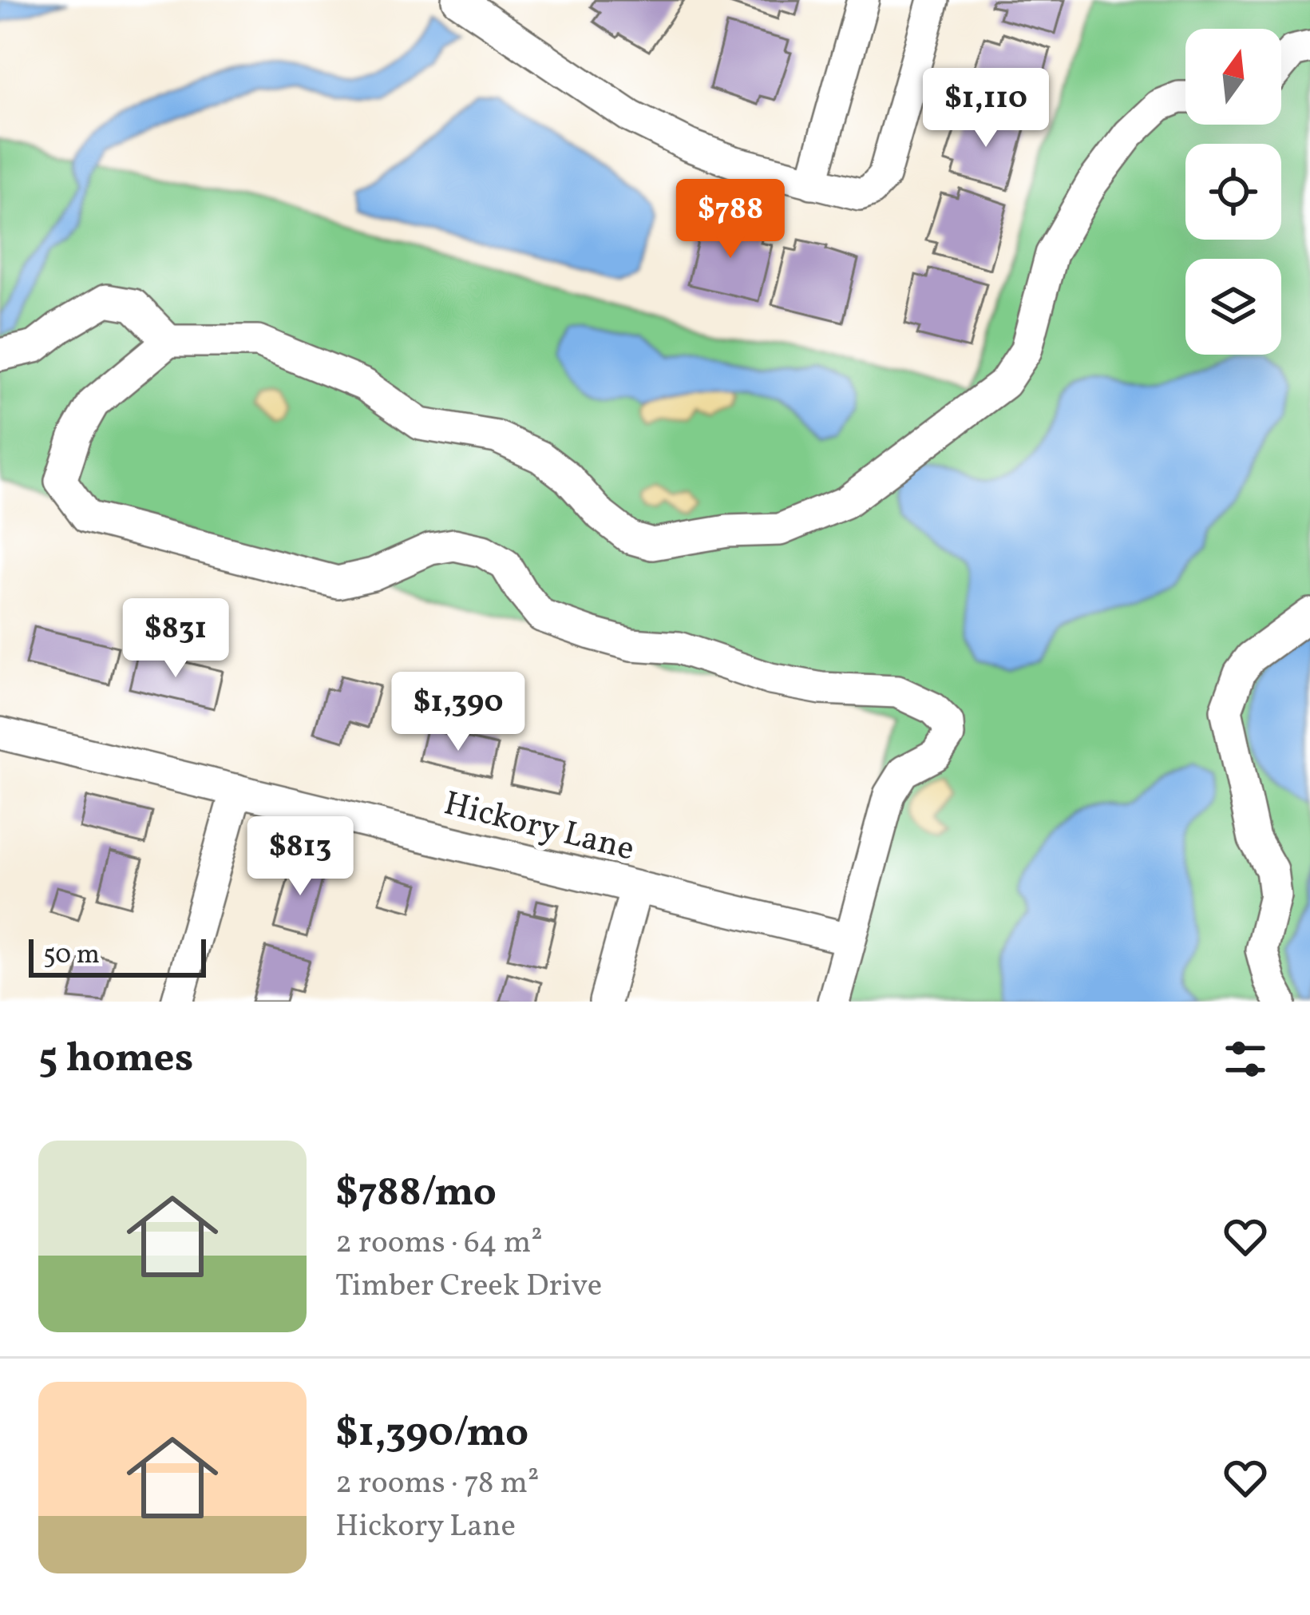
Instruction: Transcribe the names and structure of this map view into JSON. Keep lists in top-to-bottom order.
{
  "streets": {
    "street": ["Hickory Lane"]
  },
  "scale_bar": "50 m",
  "north": "top",
  "page": {
    "price": [
      "$1,110",
      "$788",
      "$831",
      "$1,390",
      "$813"
    ],
    "scale": "50 m",
    "heading": "5 homes",
    "list": [
      {
        "name": "$788/mo",
        "note": "2 rooms · 64 m² · Timber Creek Drive"
      },
      {
        "name": "$1,390/mo",
        "note": "2 rooms · 78 m² · Hickory Lane"
      }
    ]
  }
}
